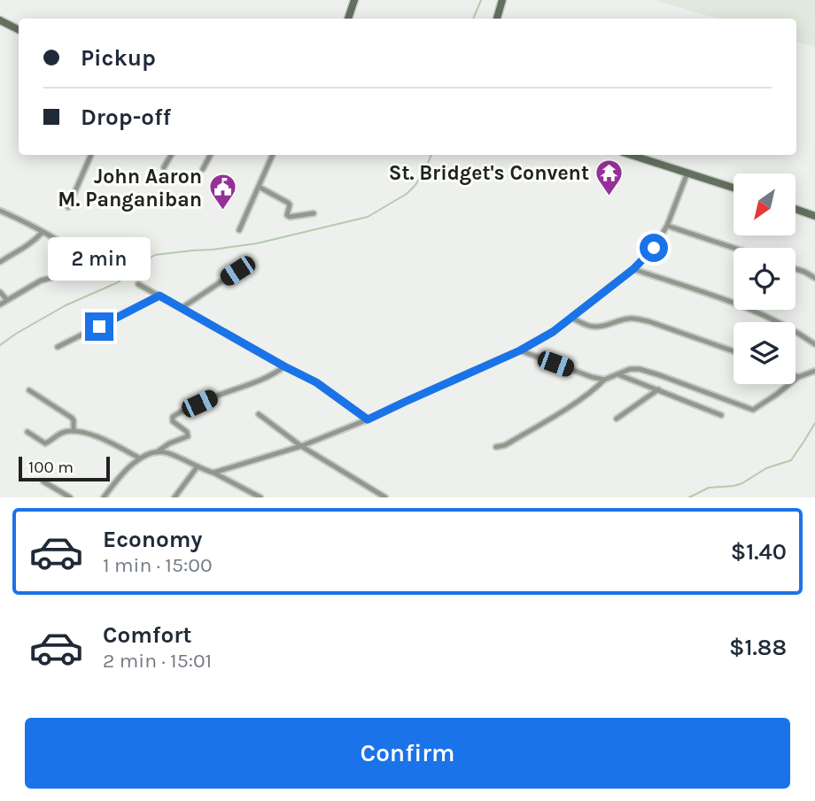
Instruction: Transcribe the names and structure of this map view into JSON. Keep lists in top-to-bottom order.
{
  "places": {
    "temple": ["St. Bridget's Convent"],
    "public building": ["John Aaron M. Panganiban"]
  },
  "scale_bar": "100 m",
  "north": "bottom left",
  "page": {
    "banner": ["Pickup", "Drop-off"],
    "bubble": "2 min",
    "scale": "100 m",
    "list": [
      {
        "name": "Economy",
        "note": "1 min · 15:00",
        "value": "$1.40"
      },
      {
        "name": "Comfort",
        "note": "2 min · 15:01",
        "value": "$1.88"
      }
    ],
    "buttons": "Confirm"
  }
}
